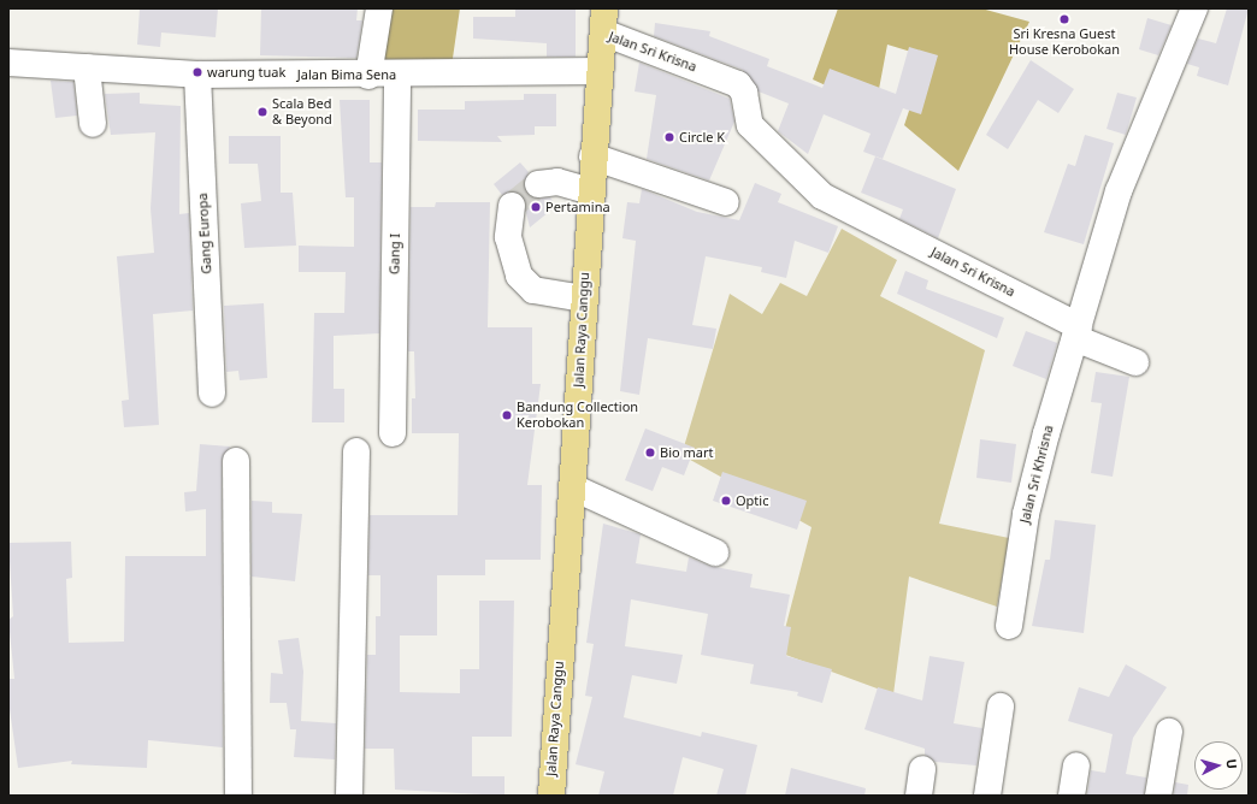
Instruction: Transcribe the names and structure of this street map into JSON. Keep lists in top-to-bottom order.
{
  "streets": {
    "main road": ["Jalan Raya Canggu"],
    "street": [
      "Jalan Sri Krisna",
      "Jalan Bima Sena",
      "Gang Europa",
      "Gang I",
      "Jalan Sri Khrisna"
    ]
  },
  "crossings": [
    ["Jalan Sri Krisna", "Jalan Raya Canggu"],
    ["Jalan Sri Krisna", "Jalan Sri Khrisna"],
    ["Jalan Bima Sena", "Gang Europa"],
    ["Jalan Bima Sena", "Gang I"],
    ["Jalan Bima Sena", "Jalan Raya Canggu"]
  ],
  "places": [
    "Sri Kresna Guest House Kerobokan",
    "warung tuak",
    "Scala Bed & Beyond",
    "Circle K",
    "Pertamina",
    "Bandung Collection Kerobokan",
    "Bio mart",
    "Optic"
  ],
  "north": "right"
}
